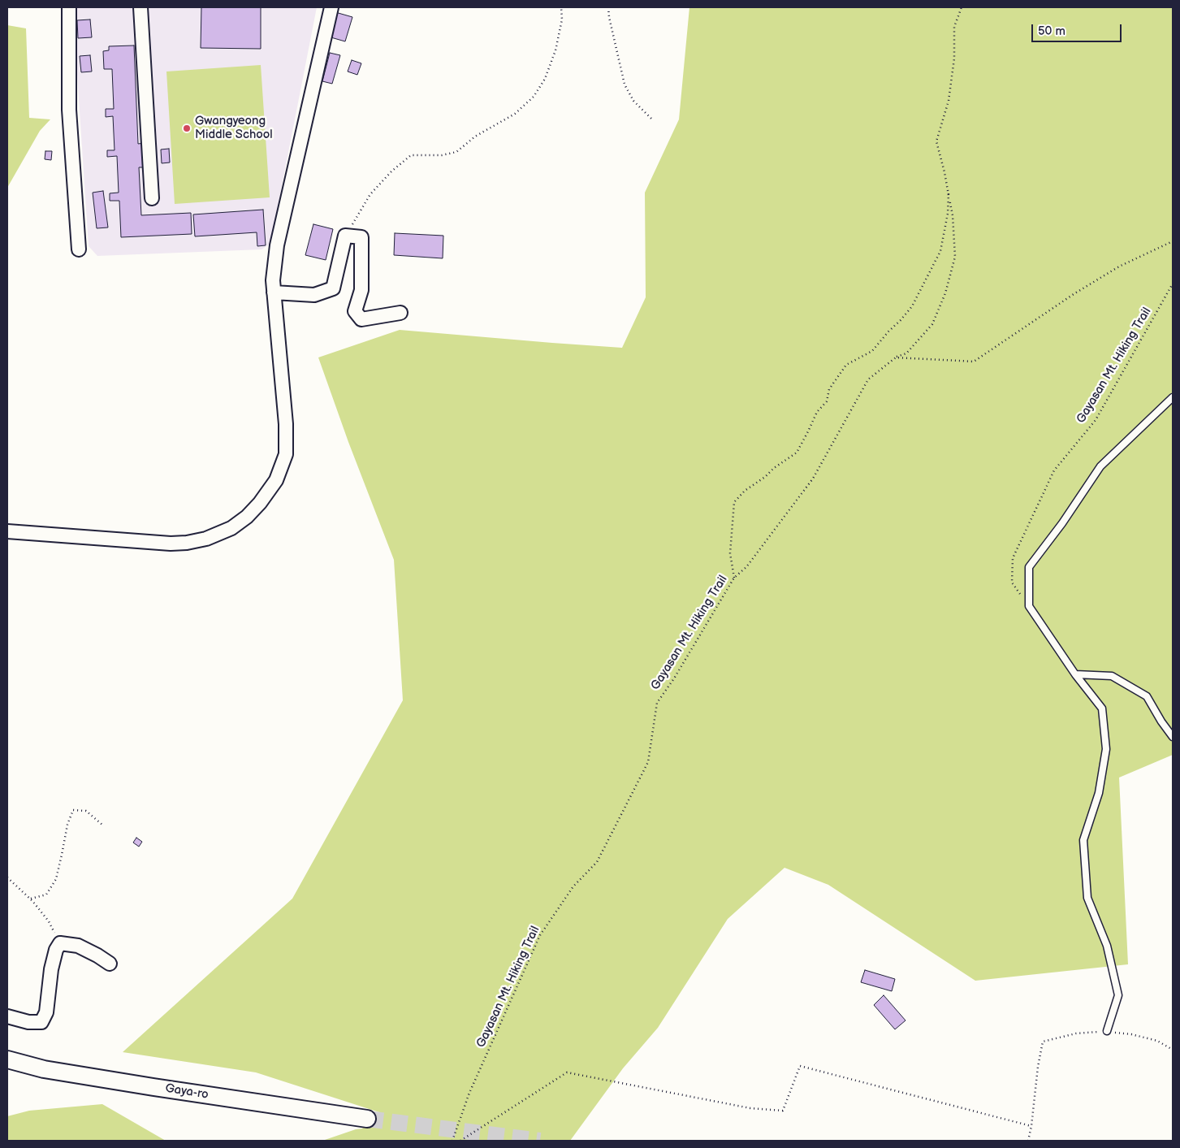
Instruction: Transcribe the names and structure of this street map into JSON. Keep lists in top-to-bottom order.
{
  "streets": {
    "street": ["Gaya-ro"],
    "path": ["Gayasan Mt. Hiking Trail"]
  },
  "places": ["Gwangyeong Middle School"],
  "scale_bar": "50 m"
}
